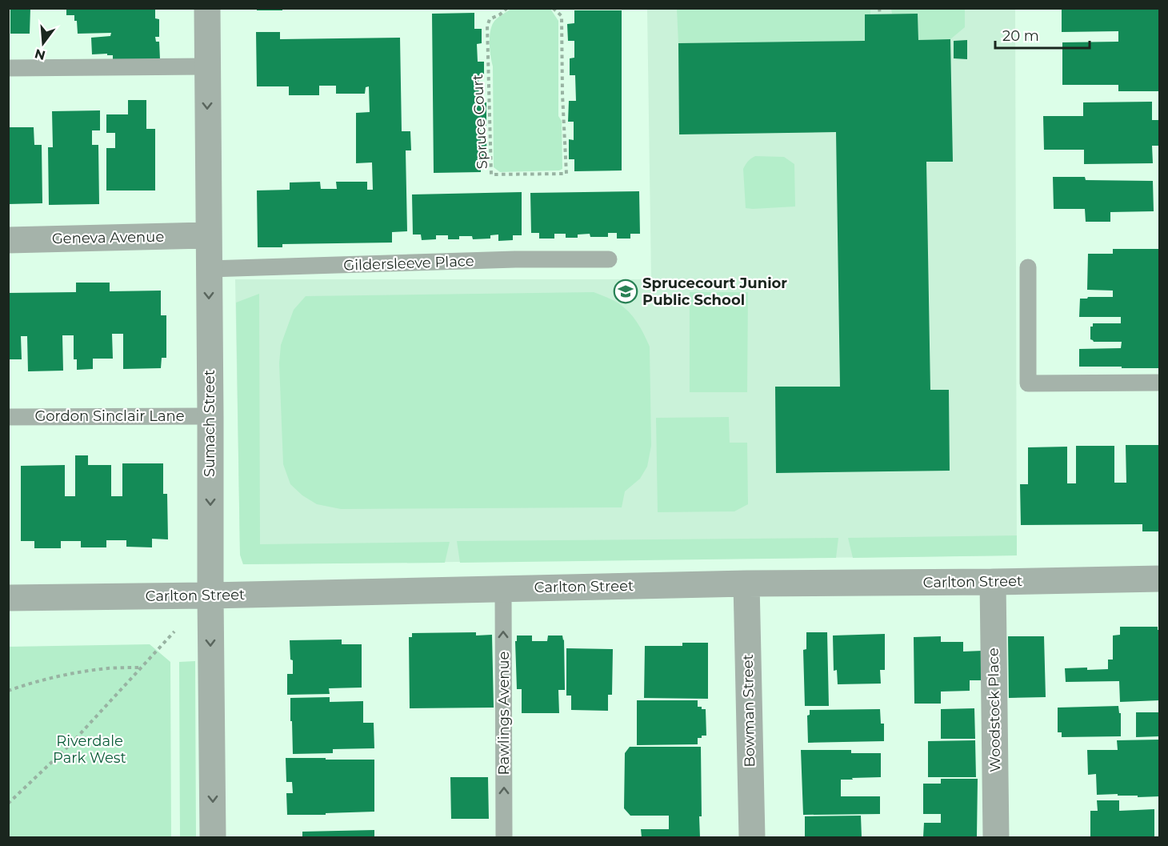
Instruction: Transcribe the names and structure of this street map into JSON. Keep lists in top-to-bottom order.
{
  "streets": {
    "street": [
      "Geneva Avenue",
      "Sumach Street",
      "Carlton Street",
      "Woodstock Place",
      "Bowman Street"
    ],
    "lane": ["Gildersleeve Place", "Gordon Sinclair Lane", "Rawlings Avenue"],
    "path": ["Spruce Court"]
  },
  "crossings": [
    ["Geneva Avenue", "Sumach Street"],
    ["Gildersleeve Place", "Sumach Street"],
    ["Gordon Sinclair Lane", "Sumach Street"],
    ["Sumach Street", "Carlton Street"],
    ["Carlton Street", "Woodstock Place"],
    ["Carlton Street", "Bowman Street"],
    ["Carlton Street", "Rawlings Avenue"]
  ],
  "one_way": ["Sumach Street", "Rawlings Avenue"],
  "parks": ["Riverdale Park West"],
  "places": {
    "school or university": ["Sprucecourt Junior Public School"]
  },
  "scale_bar": "20 m",
  "north": "bottom"
}
